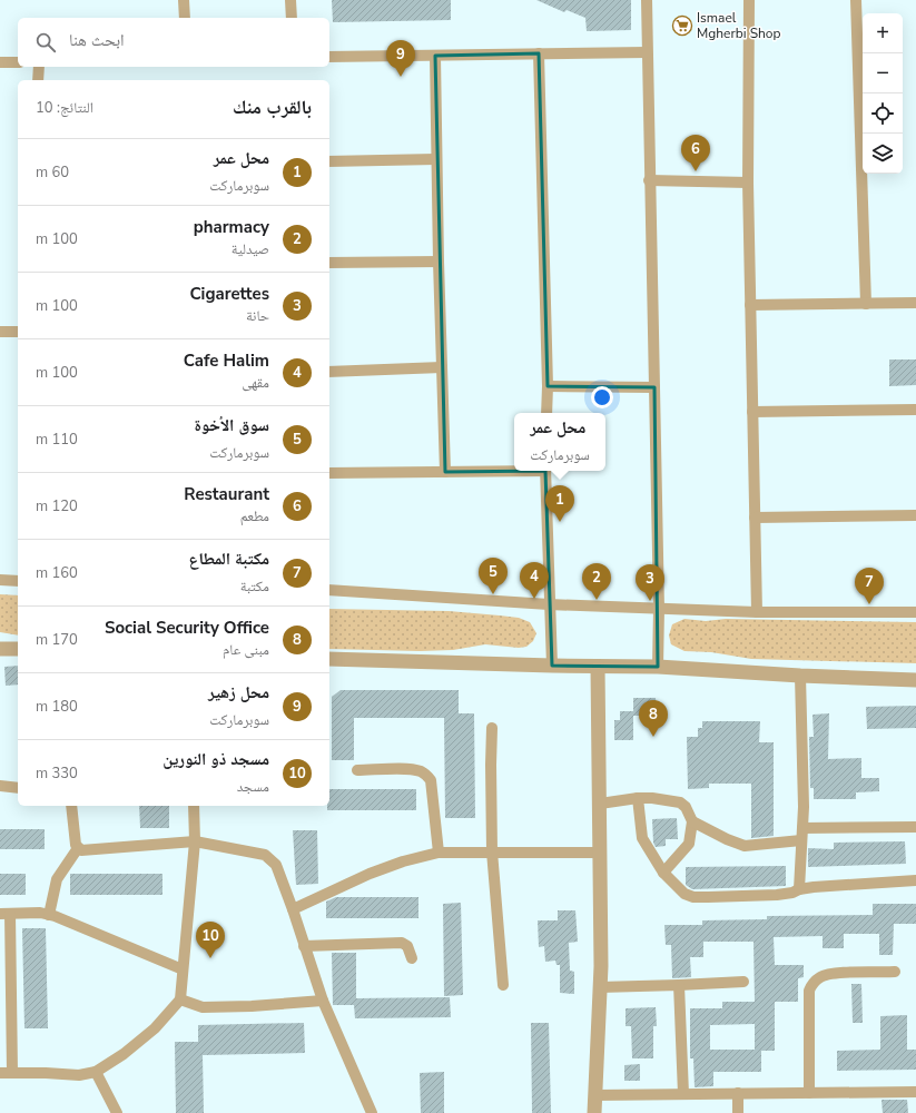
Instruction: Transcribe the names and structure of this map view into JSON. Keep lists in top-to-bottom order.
{
  "places": {
    "supermarket": ["Ismael Mgherbi Shop"]
  },
  "page": {
    "map_buttons": ["+", "−"],
    "search": "ابحث هنا",
    "pins": [
      "9",
      "6",
      "1",
      "5",
      "4",
      "2",
      "3",
      "7",
      "8",
      "10"
    ],
    "heading": ["بالقرب منك", "النتائج: 10"],
    "list": [
      {
        "mark": "1",
        "name": "محل عمر",
        "note": "سوبرماركت",
        "value": "60 m"
      },
      {
        "mark": "2",
        "name": "pharmacy",
        "note": "صيدلية",
        "value": "100 m"
      },
      {
        "mark": "3",
        "name": "Cigarettes",
        "note": "حانة",
        "value": "100 m"
      },
      {
        "mark": "4",
        "name": "Cafe Halim",
        "note": "مقهى",
        "value": "100 m"
      },
      {
        "mark": "5",
        "name": "سوق الأخوة",
        "note": "سوبرماركت",
        "value": "110 m"
      },
      {
        "mark": "6",
        "name": "Restaurant",
        "note": "مطعم",
        "value": "120 m"
      },
      {
        "mark": "7",
        "name": "مكتبة المطاع",
        "note": "مكتبة",
        "value": "160 m"
      },
      {
        "mark": "8",
        "name": "Social Security Office",
        "note": "مبنى عام",
        "value": "170 m"
      },
      {
        "mark": "9",
        "name": "محل زهير",
        "note": "سوبرماركت",
        "value": "180 m"
      },
      {
        "mark": "10",
        "name": "مسجد ذو النورين",
        "note": "مسجد",
        "value": "330 m"
      }
    ],
    "popup": ["محل عمر", "سوبرماركت"]
  }
}
